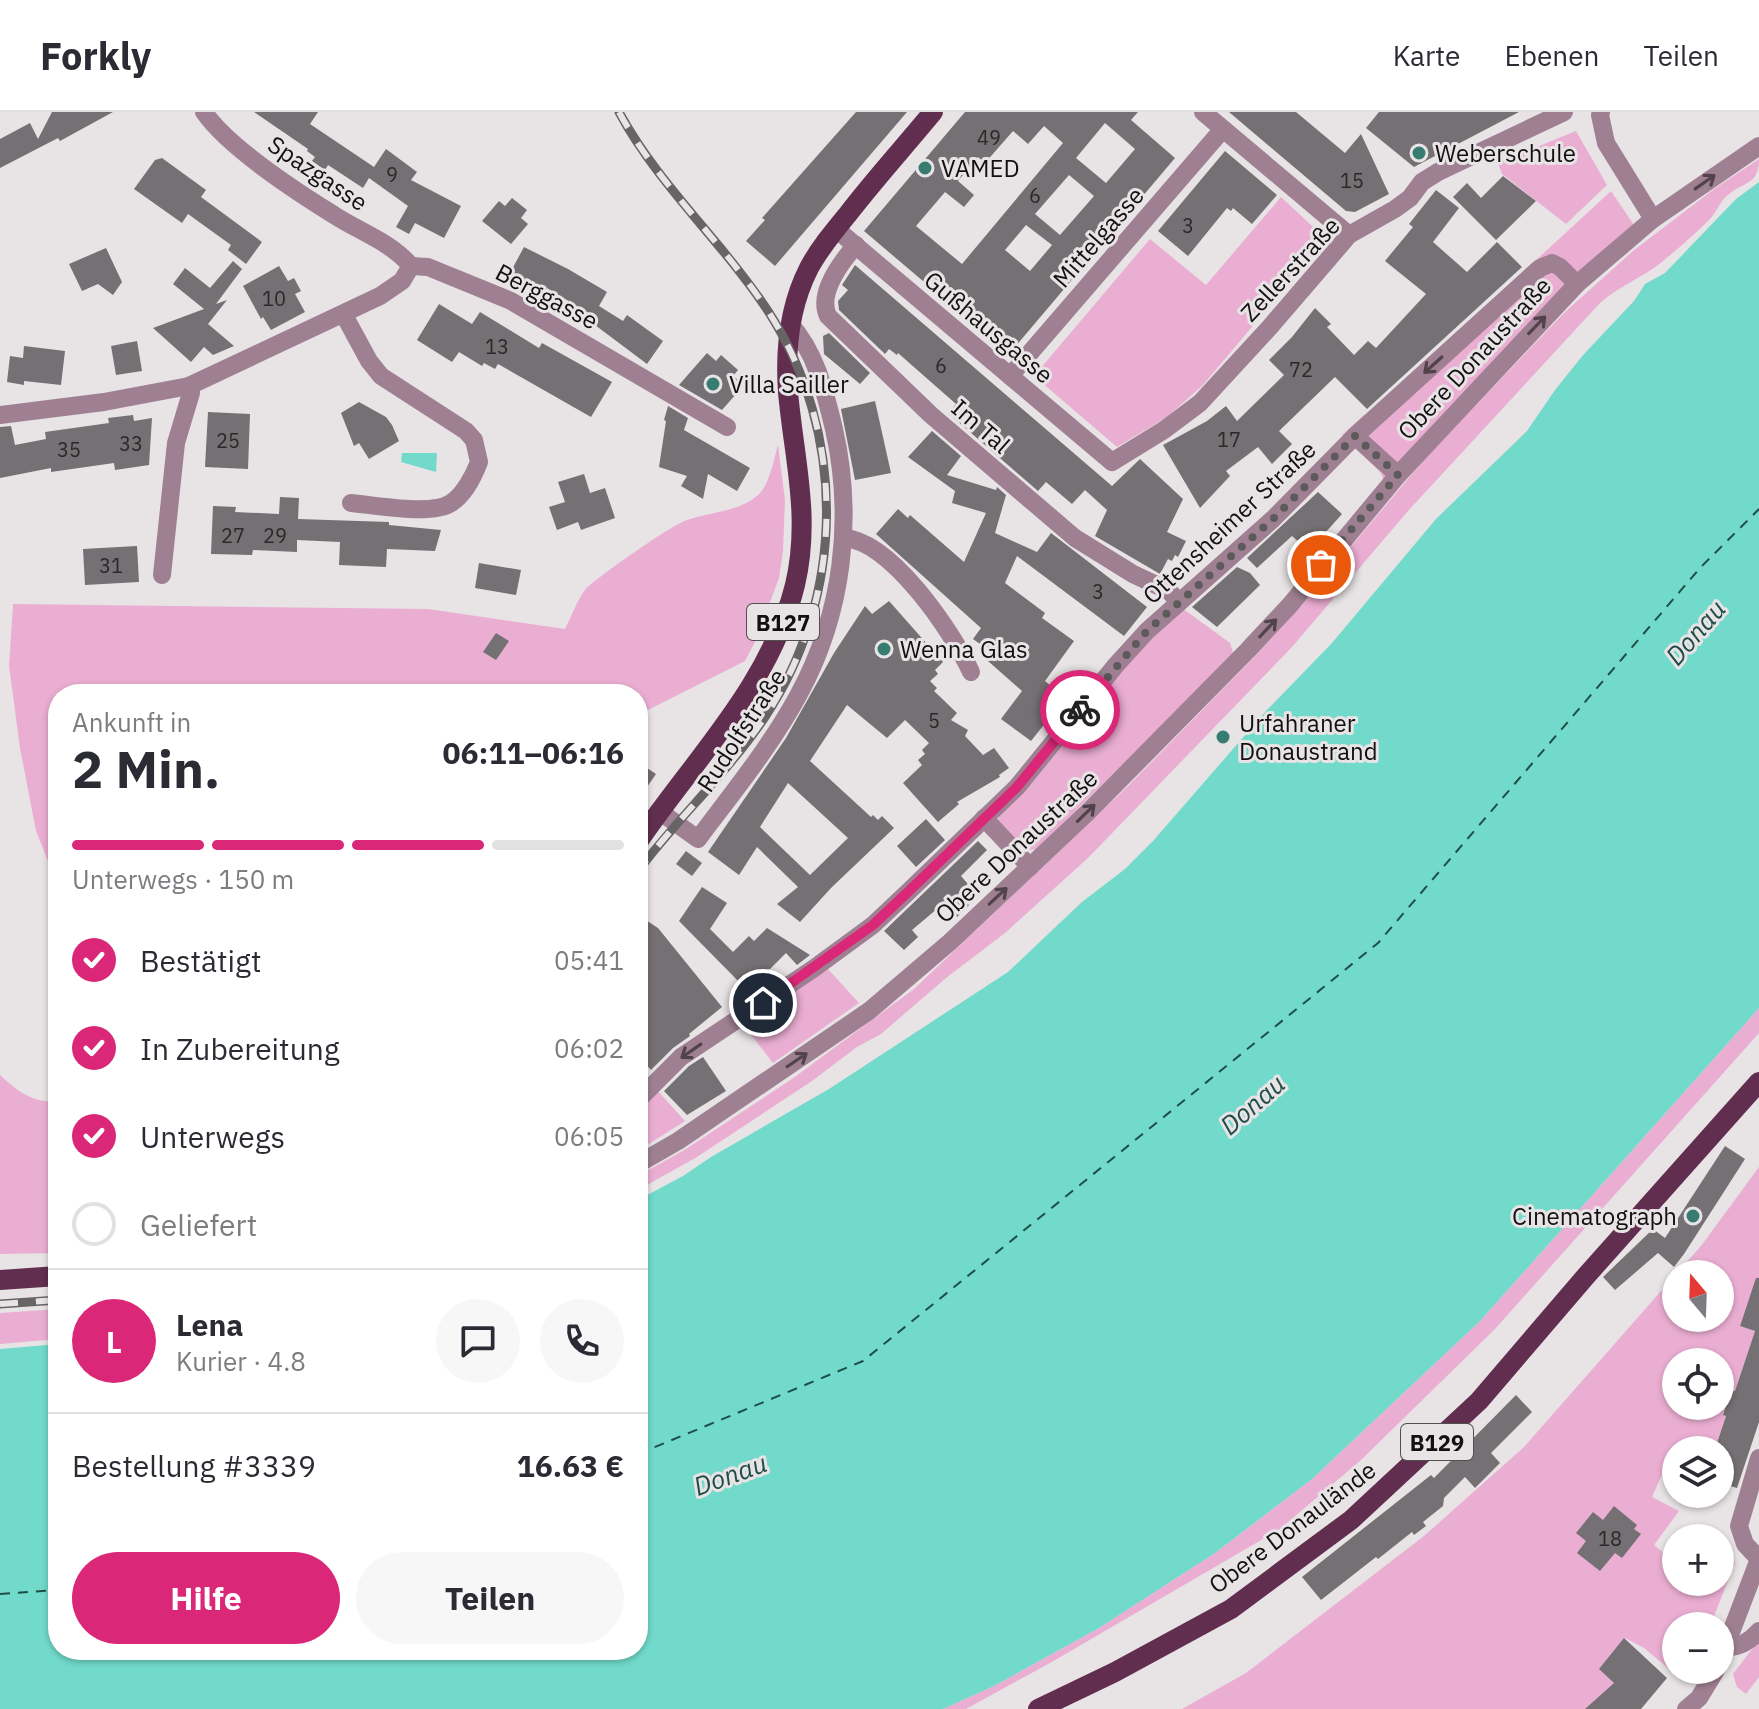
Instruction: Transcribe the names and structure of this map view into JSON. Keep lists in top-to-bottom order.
{
  "streets": {
    "main road": [
      "B127",
      "Rudolfstraße",
      "B129",
      "Obere Donaulände"
    ],
    "street": [
      "Spazgasse",
      "Mittelgasse",
      "Zellerstraße",
      "Berggasse",
      "Gußhausgasse",
      "Obere Donaustraße",
      "Im Tal",
      "Ottensheimer Straße"
    ]
  },
  "crossings": [
    ["Spazgasse", "Berggasse"],
    ["Mittelgasse", "Gußhausgasse"],
    ["Zellerstraße", "Gußhausgasse"],
    ["Gußhausgasse", "Im Tal"],
    ["Gußhausgasse", "Rudolfstraße"],
    ["Obere Donaustraße", "Ottensheimer Straße"],
    ["Im Tal", "Ottensheimer Straße"]
  ],
  "one_way": ["Obere Donaustraße", "Ottensheimer Straße"],
  "water": ["Donau"],
  "places": [
    "Weberschule",
    "VAMED",
    "Villa Sailler",
    "Wenna Glas",
    "Urfahraner Donaustrand",
    "Cinematograph"
  ],
  "house_numbers": [
    "49",
    "9",
    "15",
    "6",
    "3",
    "10",
    "13",
    "6",
    "72",
    "17",
    "25",
    "33",
    "35",
    "27",
    "29",
    "31",
    "3",
    "5",
    "18"
  ],
  "north": "top",
  "page": {
    "header": "Forkly",
    "nav": ["Karte", "Ebenen", "Teilen"],
    "heading": ["2 Min.", "Ankunft in", "06:11–06:16"],
    "panel": [
      "Lena",
      "Kurier · 4.8",
      "Bestellung #3339",
      "16.63 €"
    ],
    "bar": "Unterwegs · 150 m",
    "list": [
      ["Bestätigt", "05:41"],
      ["In Zubereitung", "06:02"],
      ["Unterwegs", "06:05"],
      "Geliefert"
    ],
    "map_buttons": ["+", "−"],
    "round": "L",
    "buttons": ["Hilfe", "Teilen"]
  }
}
